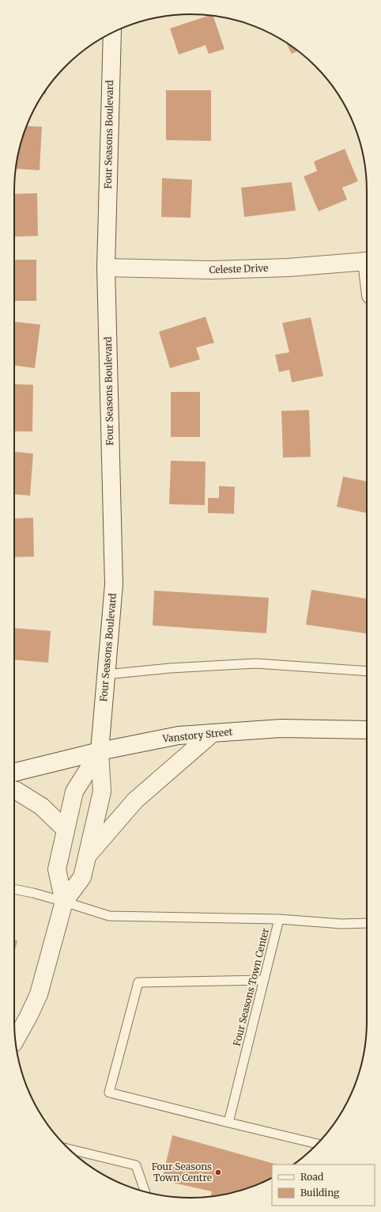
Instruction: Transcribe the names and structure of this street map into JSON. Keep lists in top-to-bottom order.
{
  "streets": {
    "street": ["Four Seasons Boulevard", "Celeste Drive", "Vanstory Street"],
    "lane": ["Four Seasons Town Center"]
  },
  "crossings": [
    ["Four Seasons Boulevard", "Celeste Drive"],
    ["Four Seasons Boulevard", "Vanstory Street"],
    ["Four Seasons Boulevard", "Four Seasons Town Center"]
  ],
  "places": ["Four Seasons Town Centre"],
  "legend": ["Road", "Building"]
}
